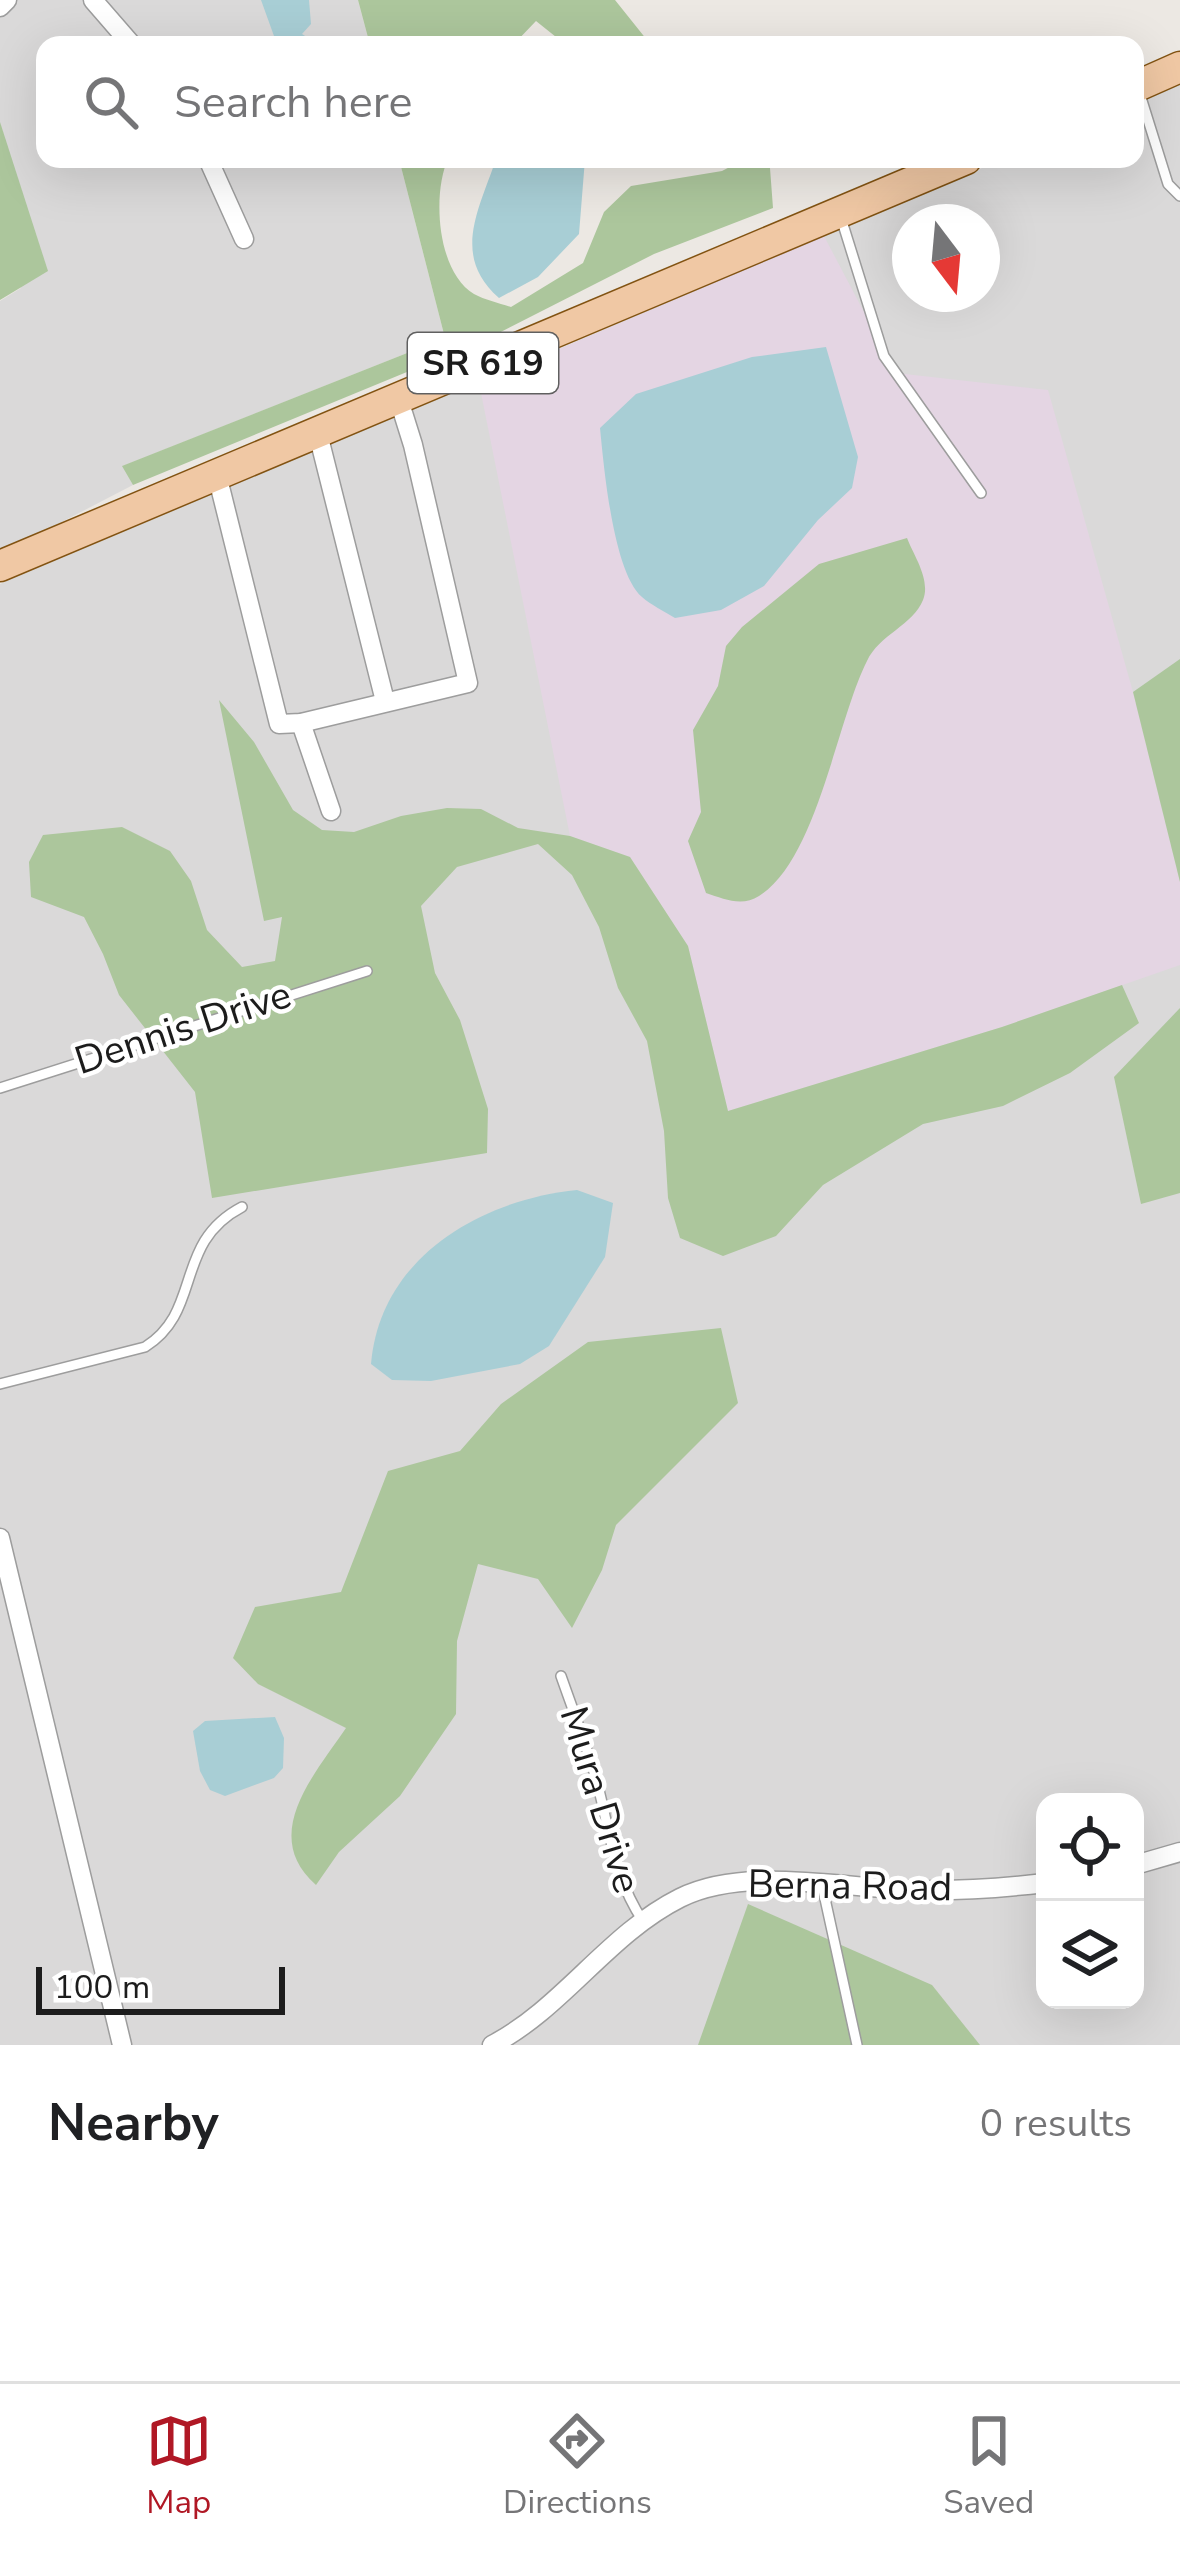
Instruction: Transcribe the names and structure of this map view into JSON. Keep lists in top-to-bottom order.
{
  "streets": {
    "main road": ["SR 619"],
    "street": ["Berna Road"],
    "lane": ["Dennis Drive", "Mura Drive"]
  },
  "crossings": [
    ["Mura Drive", "Berna Road"]
  ],
  "scale_bar": "100 m",
  "north": "bottom",
  "page": {
    "search": "Search here",
    "scale": "100 m",
    "heading": ["Nearby", "0 results"],
    "nav": ["Map", "Directions", "Saved"]
  }
}
